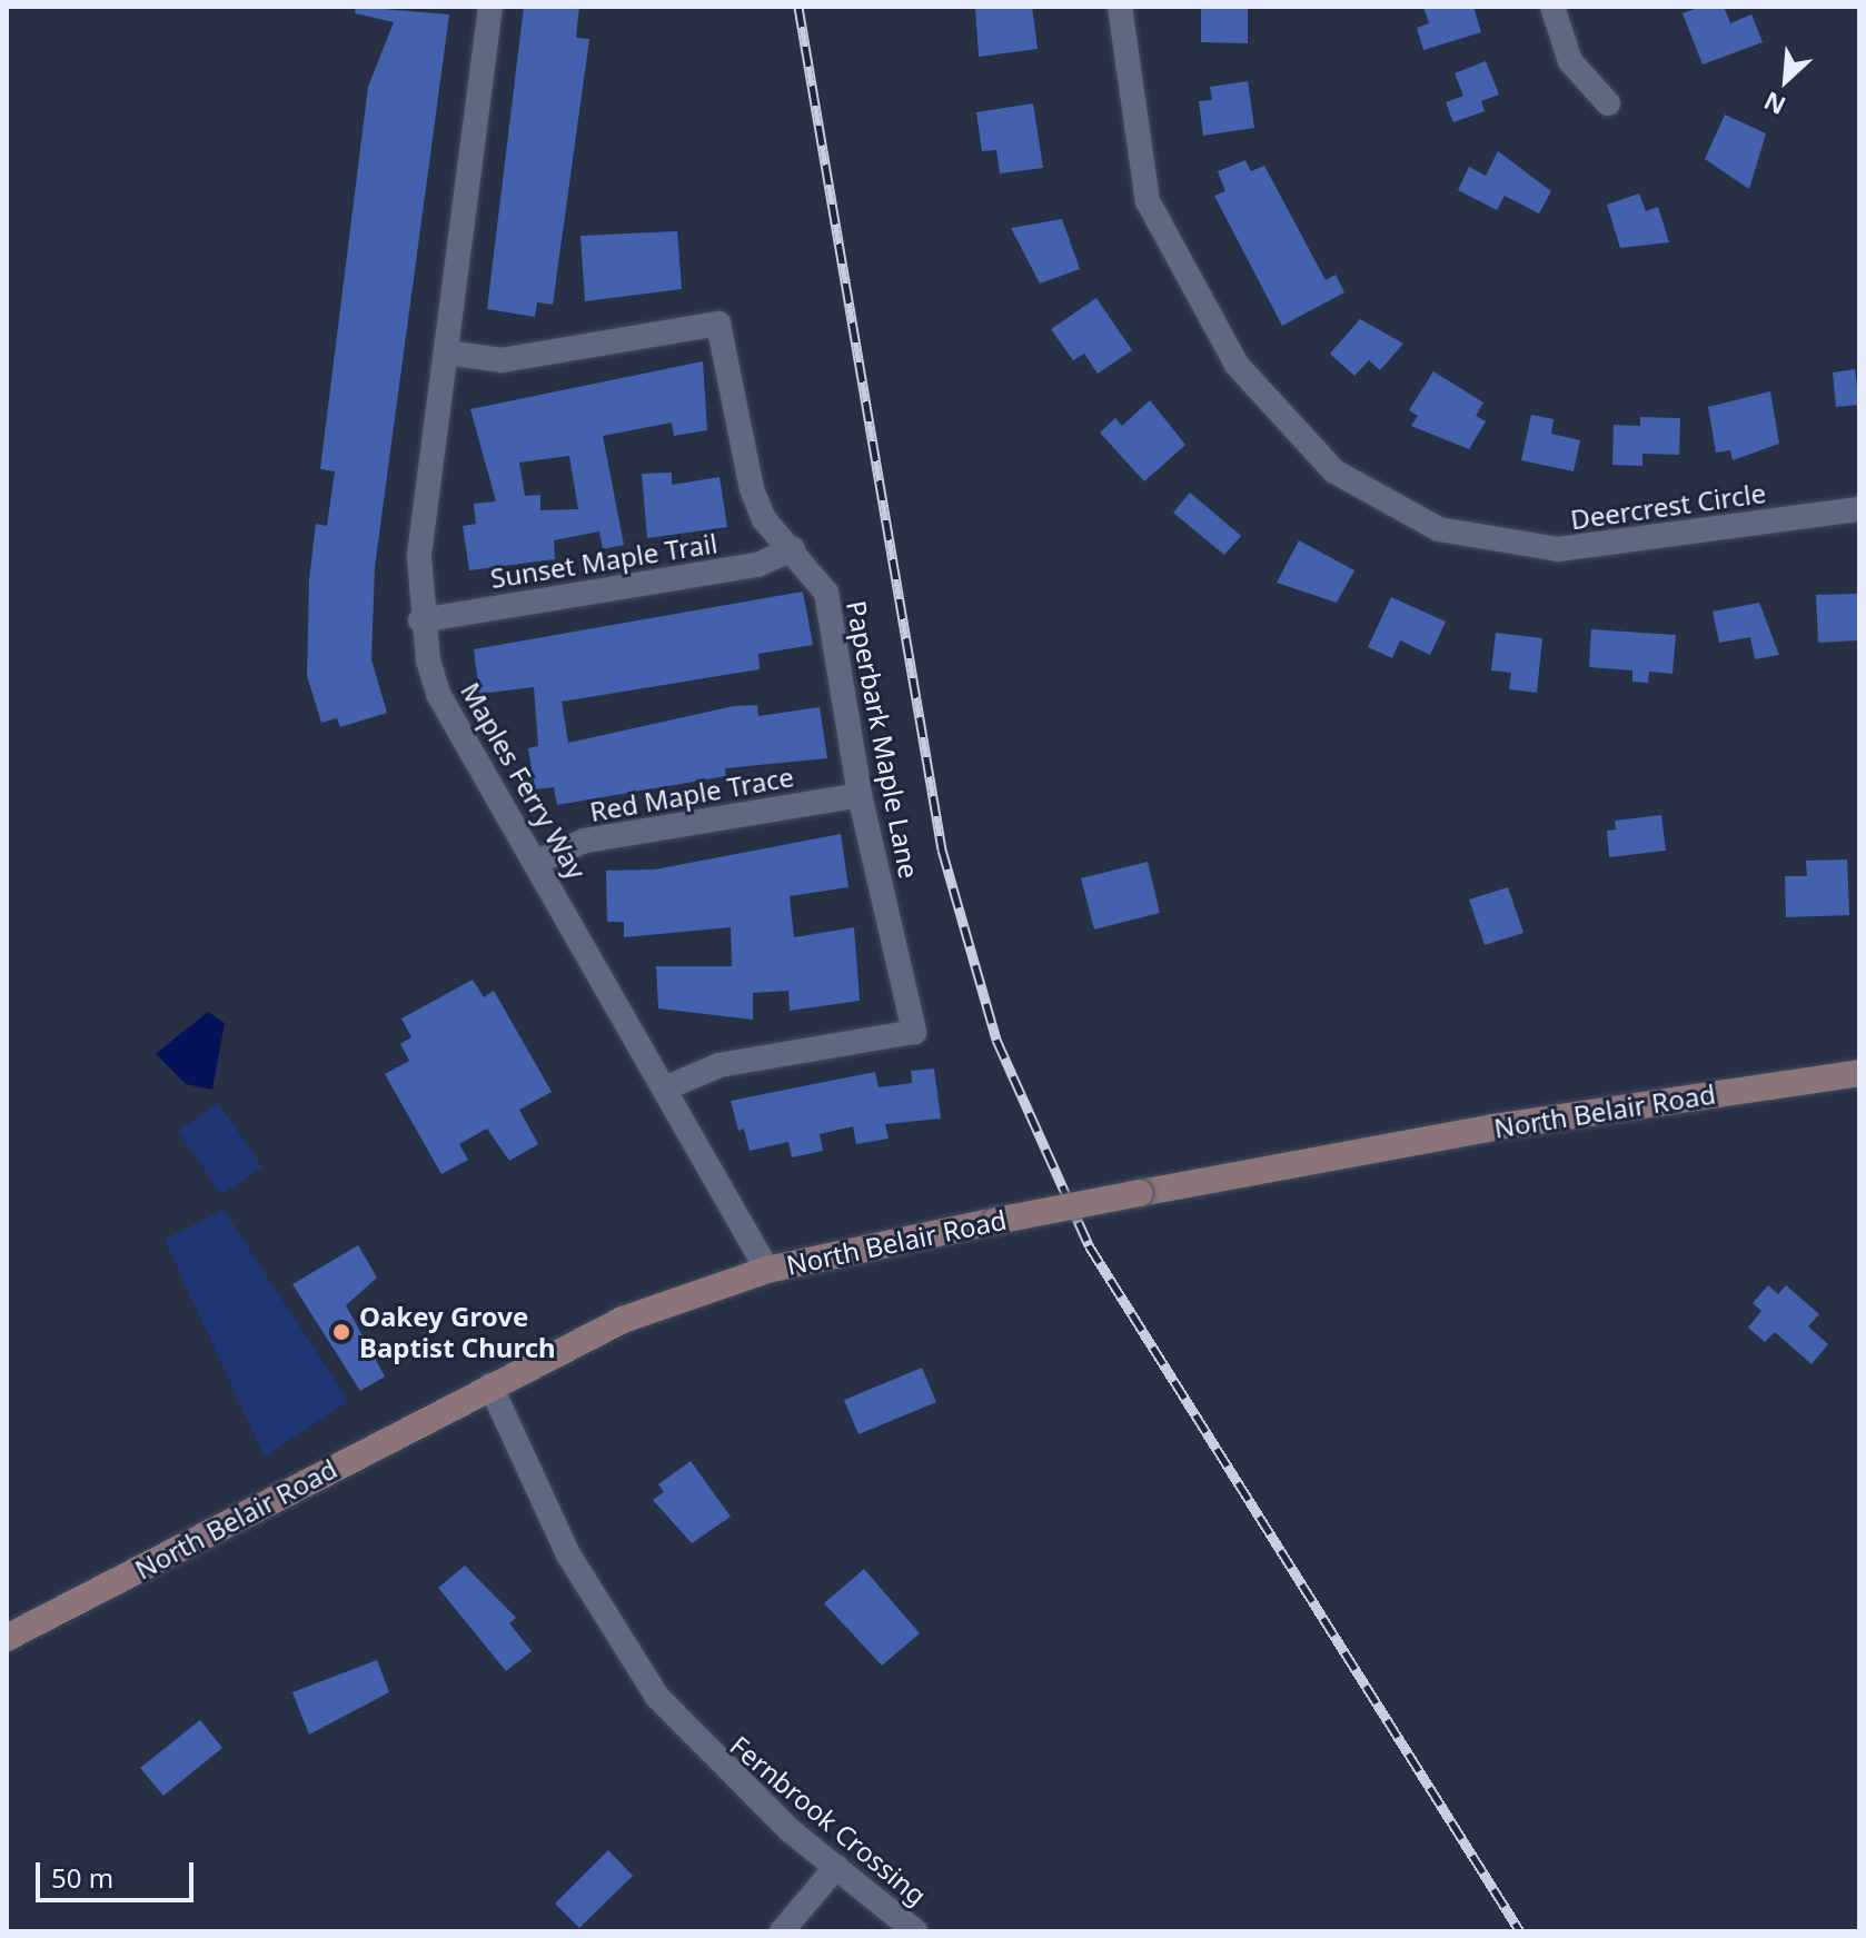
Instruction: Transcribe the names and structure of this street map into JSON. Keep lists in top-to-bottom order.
{
  "streets": {
    "street": [
      "Deercrest Circle",
      "Sunset Maple Trail",
      "Paperbark Maple Lane",
      "Maples Ferry Way",
      "Red Maple Trace",
      "North Belair Road",
      "Fernbrook Crossing"
    ]
  },
  "crossings": [
    ["Sunset Maple Trail", "Paperbark Maple Lane"],
    ["Sunset Maple Trail", "Maples Ferry Way"],
    ["Paperbark Maple Lane", "Maples Ferry Way"],
    ["Paperbark Maple Lane", "Red Maple Trace"],
    ["Maples Ferry Way", "Red Maple Trace"],
    ["Maples Ferry Way", "North Belair Road"],
    ["North Belair Road", "Fernbrook Crossing"]
  ],
  "places": ["Oakey Grove Baptist Church"],
  "scale_bar": "50 m",
  "north": "bottom left"
}
